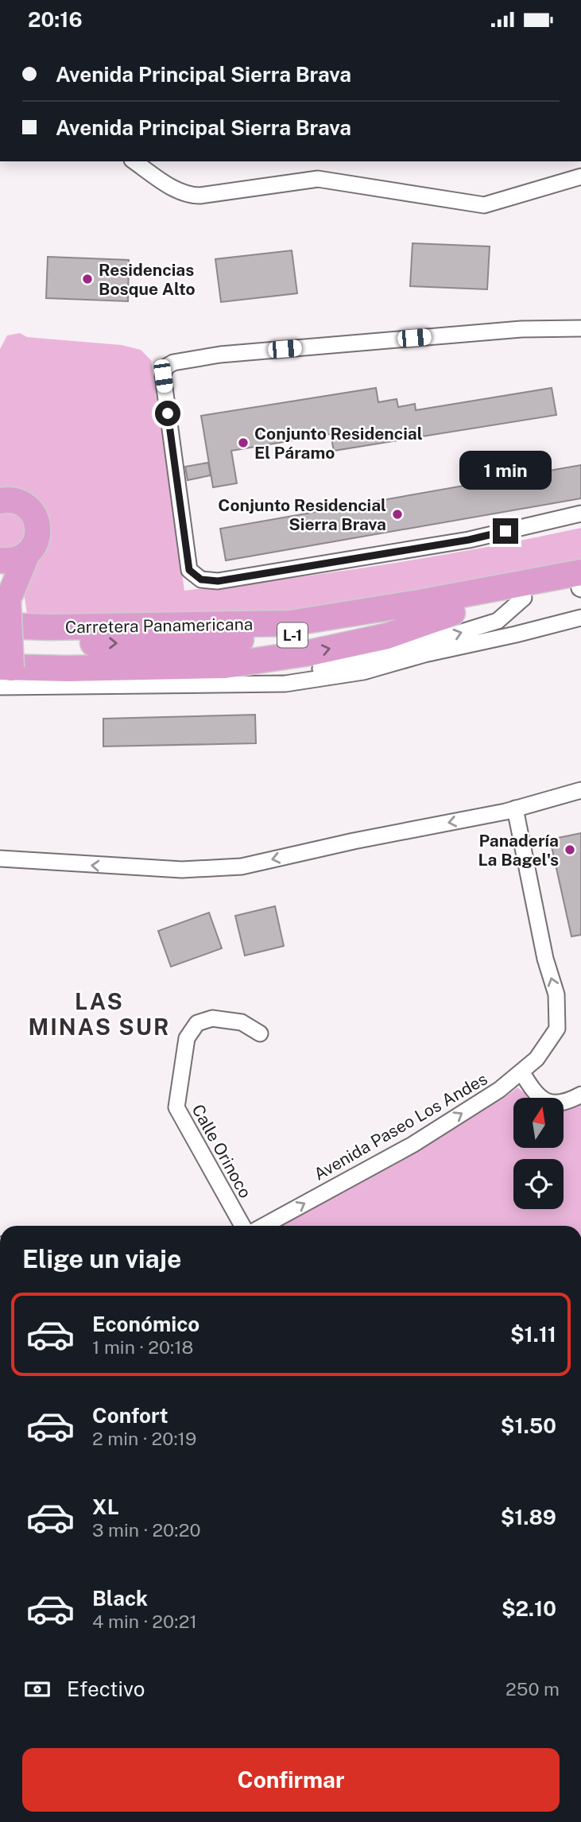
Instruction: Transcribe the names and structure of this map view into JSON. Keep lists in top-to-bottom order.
{
  "streets": {
    "main road": ["Carretera Panamericana", "L-1"],
    "street": ["Avenida Paseo Los Andes", "Calle Orinoco"]
  },
  "crossings": [
    ["Carretera Panamericana", "L-1"]
  ],
  "one_way": ["Avenida Paseo Los Andes"],
  "districts": ["LAS MINAS SUR"],
  "places": [
    "Residencias Bosque Alto",
    "Conjunto Residencial El Páramo",
    "Conjunto Residencial Sierra Brava",
    "Panadería La Bagel's"
  ],
  "north": "top",
  "page": {
    "status": "20:16",
    "banner": ["Avenida Principal Sierra Brava", "Avenida Principal Sierra Brava"],
    "bubble": "1 min",
    "heading": "Elige un viaje",
    "list": [
      {
        "name": "Económico",
        "note": "1 min · 20:18",
        "value": "$1.11"
      },
      {
        "name": "Confort",
        "note": "2 min · 20:19",
        "value": "$1.50"
      },
      {
        "name": "XL",
        "note": "3 min · 20:20",
        "value": "$1.89"
      },
      {
        "name": "Black",
        "note": "4 min · 20:21",
        "value": "$2.10"
      }
    ],
    "pay": ["Efectivo", "250 m"],
    "buttons": "Confirmar"
  }
}
